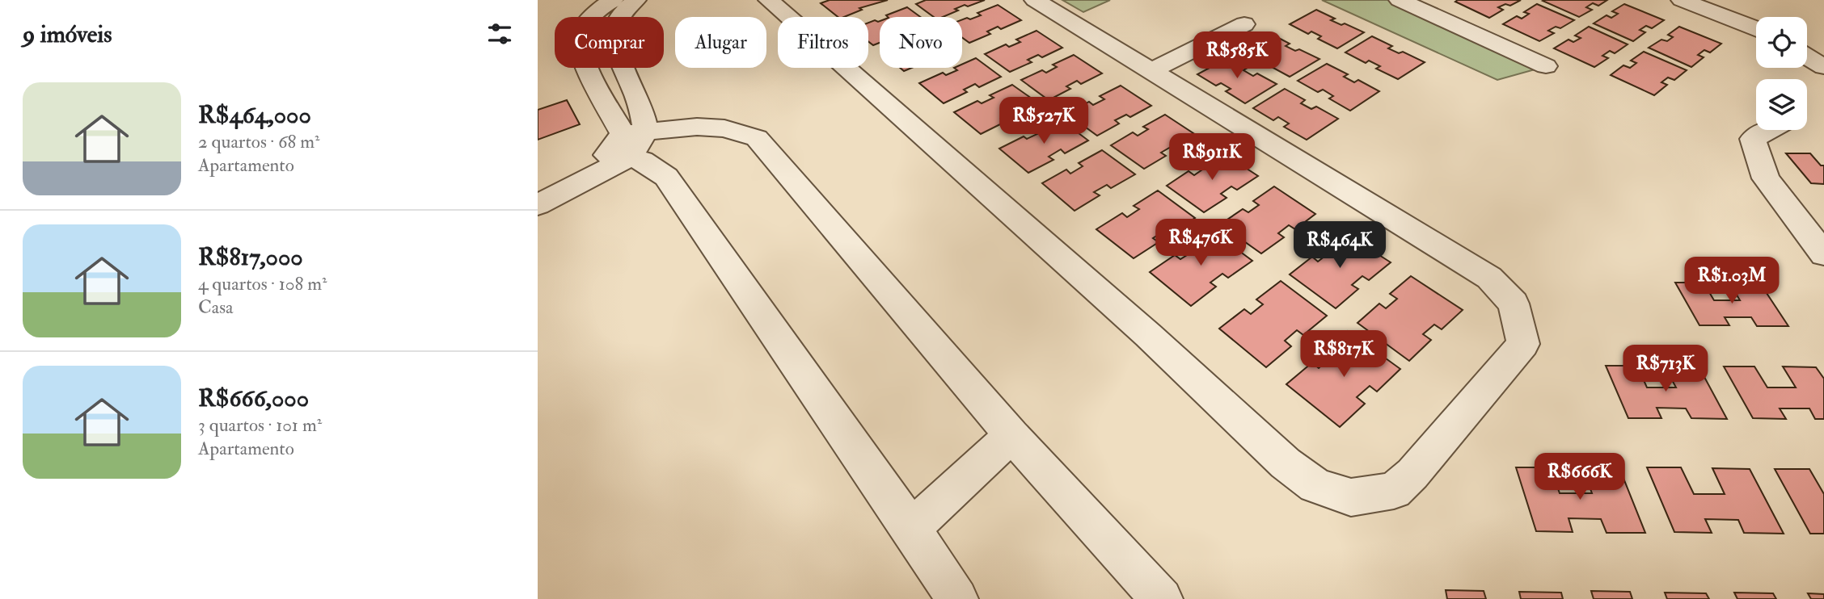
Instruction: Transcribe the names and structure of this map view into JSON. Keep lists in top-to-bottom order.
{
  "page": {
    "heading": "9 imóveis",
    "chip": [
      "Comprar",
      "Alugar",
      "Filtros",
      "Novo"
    ],
    "price": [
      "R$585K",
      "R$527K",
      "R$911K",
      "R$476K",
      "R$464K",
      "R$1.03M",
      "R$817K",
      "R$713K",
      "R$666K"
    ],
    "list": [
      {
        "name": "R$464,000",
        "note": "2 quartos · 68 m² · Apartamento"
      },
      {
        "name": "R$817,000",
        "note": "4 quartos · 108 m² · Casa"
      },
      {
        "name": "R$666,000",
        "note": "3 quartos · 101 m² · Apartamento"
      }
    ]
  }
}
